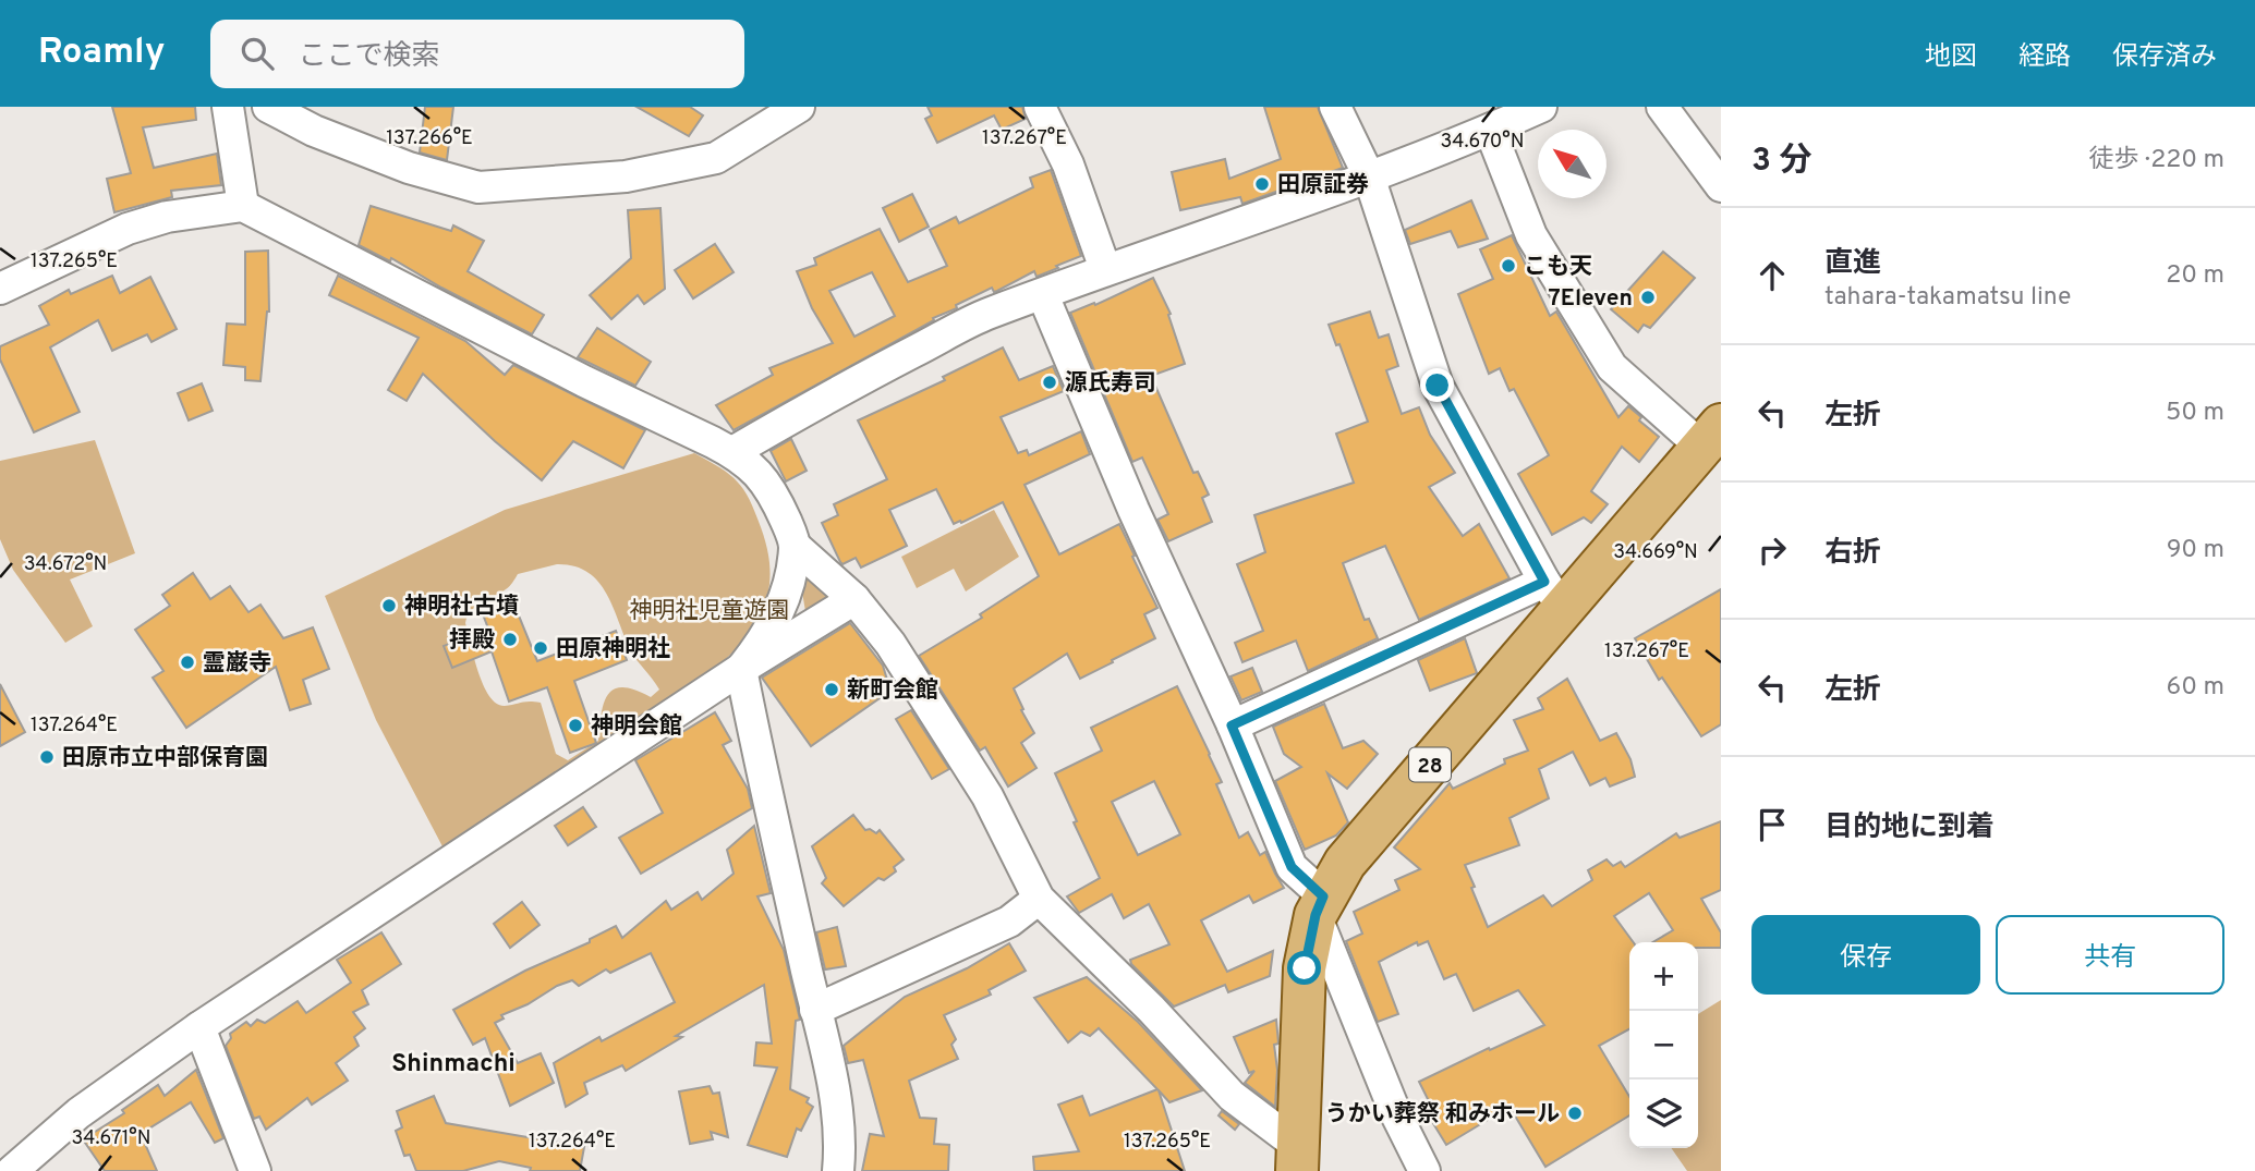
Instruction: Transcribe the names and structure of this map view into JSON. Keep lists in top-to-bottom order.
{
  "streets": {
    "main road": ["28"]
  },
  "districts": ["Shinmachi"],
  "parks": ["神明社児童遊園"],
  "places": [
    "田原証券",
    "こも天",
    "7Eleven",
    "源氏寿司",
    "神明社古墳",
    "拝殿",
    "田原神明社",
    "霊巌寺",
    "新町会館",
    "神明会館",
    "田原市立中部保育園",
    "うかい葬祭 和みホール"
  ],
  "north": "top left",
  "page": {
    "header": "Roamly",
    "search": "ここで検索",
    "nav": ["地図", "経路", "保存済み"],
    "heading": ["3 分", "徒歩 · 220 m"],
    "list": [
      ["直進", "tahara-takamatsu line", "20 m"],
      ["左折", "50 m"],
      ["右折", "90 m"],
      ["左折", "60 m"],
      "目的地に到着"
    ],
    "buttons": ["保存", "共有"],
    "map_buttons": ["+", "−"]
  },
  "coordinates": [
    "137.266°E",
    "137.267°E",
    "34.670°N",
    "137.265°E",
    "34.669°N",
    "34.672°N",
    "137.264°E",
    "34.671°N"
  ]
}
